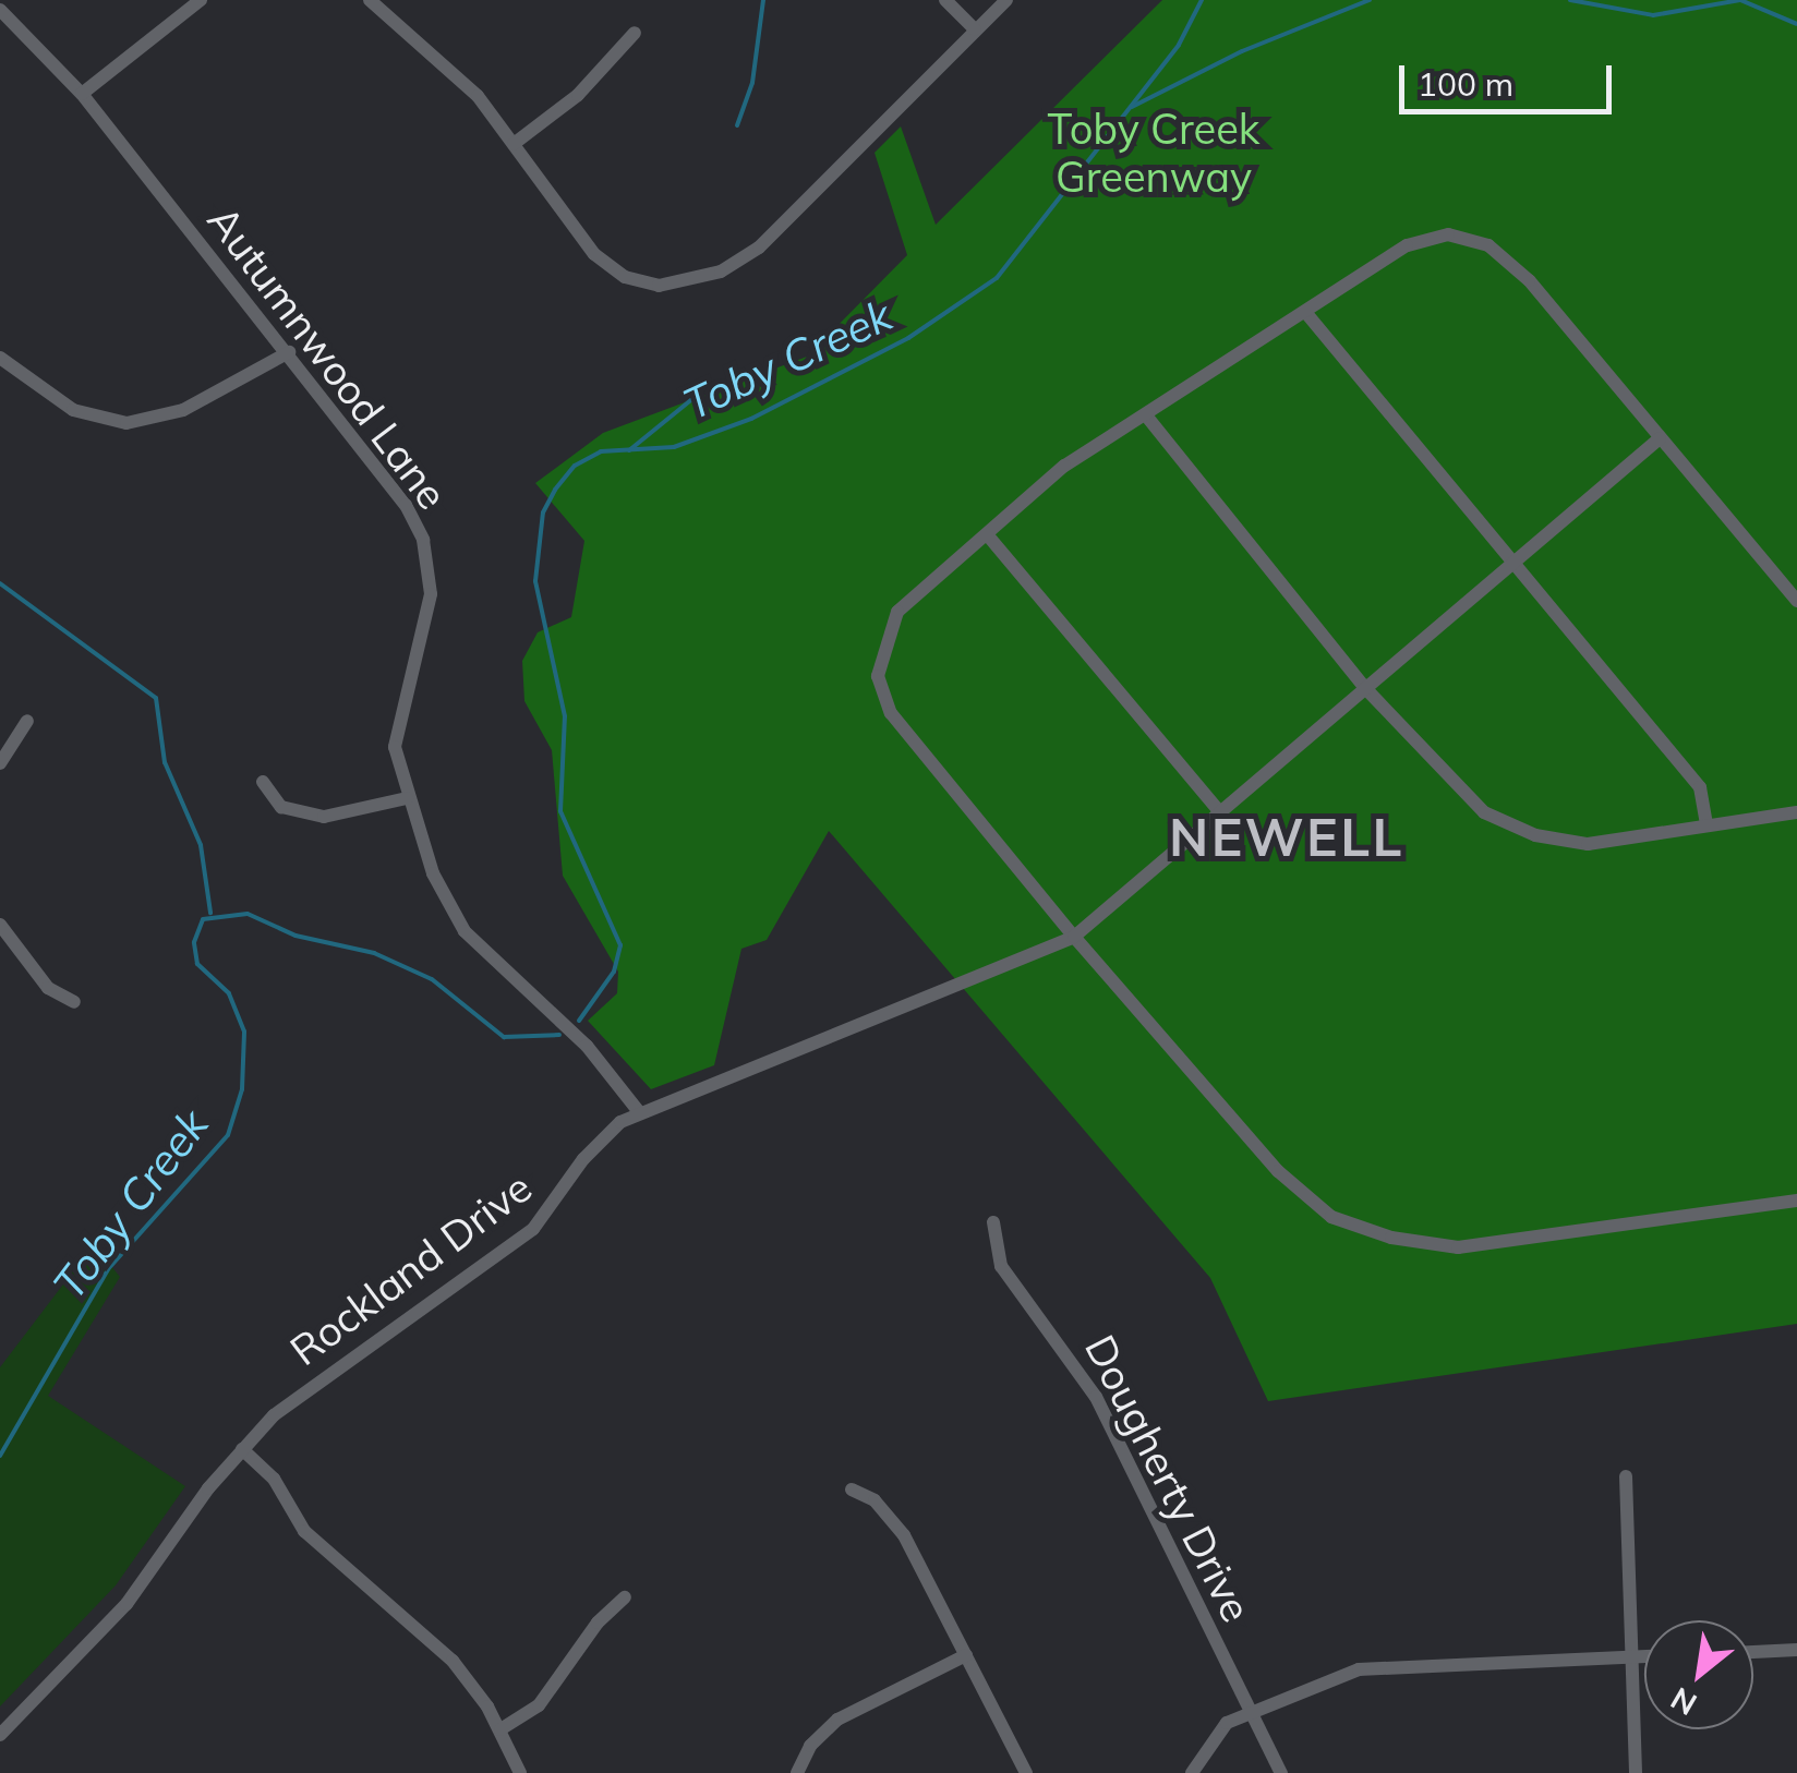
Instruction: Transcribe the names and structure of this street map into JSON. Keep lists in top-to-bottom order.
{
  "streets": {
    "street": ["Autumnwood Lane", "Rockland Drive", "Dougherty Drive"]
  },
  "crossings": [
    ["Autumnwood Lane", "Rockland Drive"]
  ],
  "districts": ["NEWELL"],
  "water": ["Toby Creek"],
  "parks": ["Toby Creek Greenway"],
  "scale_bar": "100 m",
  "north": "bottom left"
}
